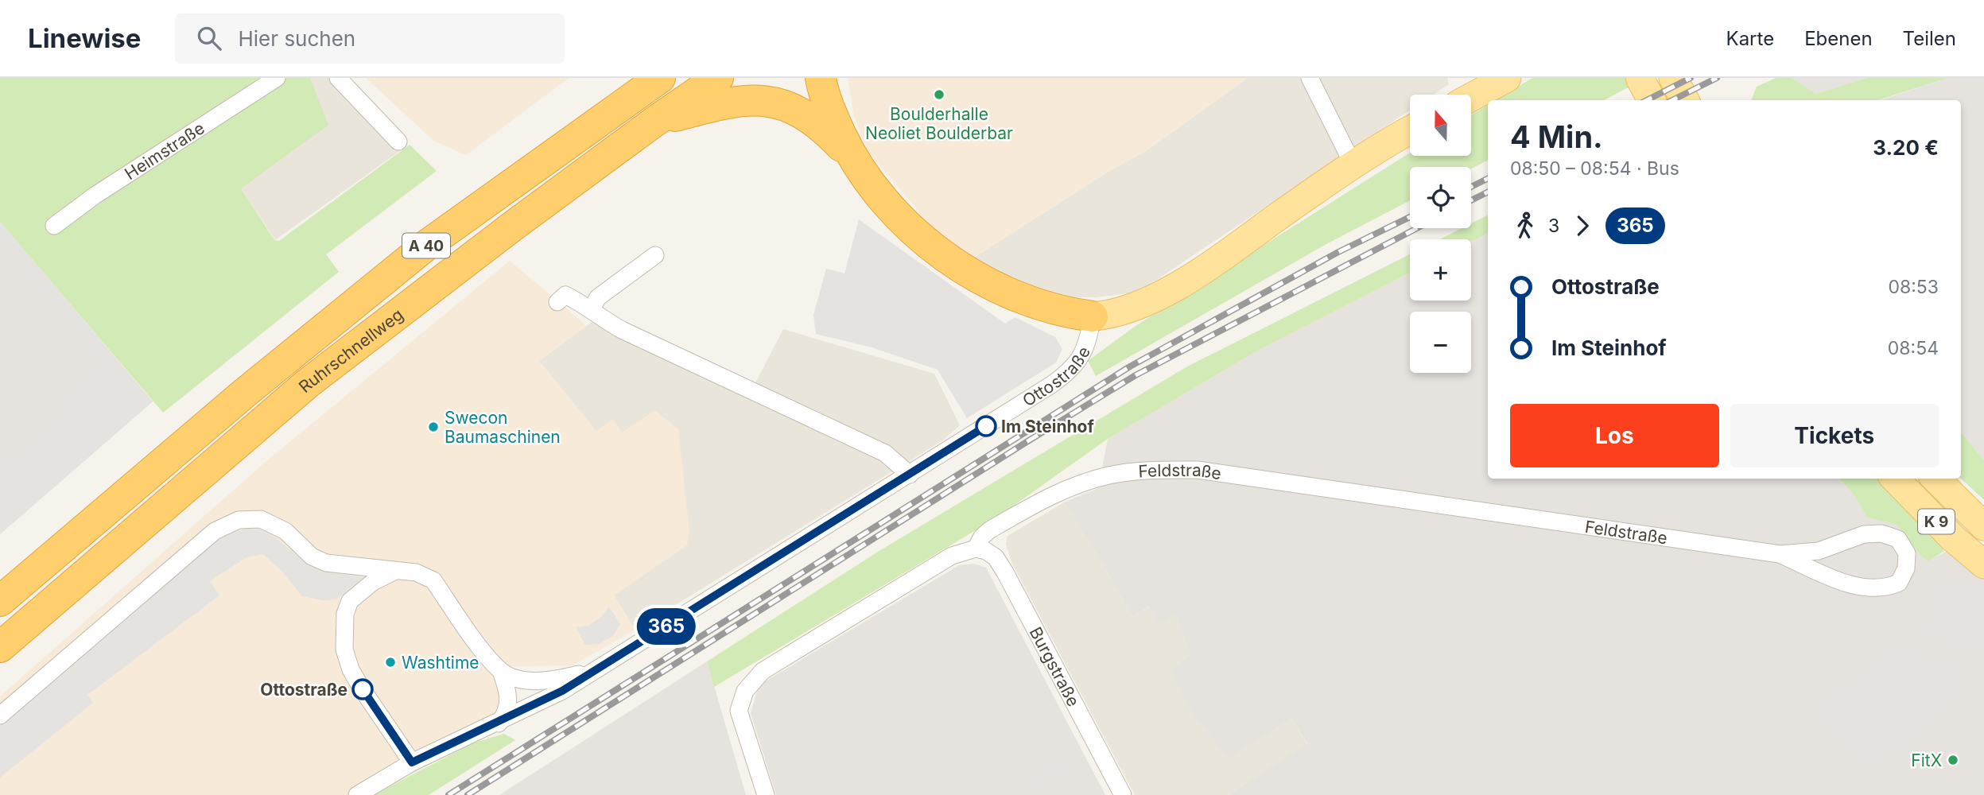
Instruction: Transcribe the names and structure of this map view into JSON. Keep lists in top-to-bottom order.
{
  "streets": {
    "highway": ["A 40", "Ruhrschnellweg"],
    "main road": ["K 9"],
    "street": [
      "Heimstraße",
      "Ottostraße",
      "Feldstraße",
      "Burgstraße"
    ]
  },
  "crossings": [
    ["Feldstraße", "Burgstraße"]
  ],
  "places": [
    "Boulderhalle Neoliet Boulderbar",
    "Im Steinhof",
    "Swecon Baumaschinen",
    "Washtime",
    "Ottostraße",
    "FitX"
  ],
  "lines": ["bus line 365"],
  "north": "top",
  "page": {
    "header": "Linewise",
    "search": "Hier suchen",
    "nav": ["Karte", "Ebenen", "Teilen"],
    "on_map": "365",
    "map_buttons": ["+", "−"],
    "heading": ["4 Min.", "08:50 – 08:54 · Bus", "3.20 €"],
    "legs": ["3", "365"],
    "list": [
      {
        "name": "Ottostraße",
        "value": "08:53"
      },
      {
        "name": "Im Steinhof",
        "value": "08:54"
      }
    ],
    "buttons": ["Los", "Tickets"]
  }
}
